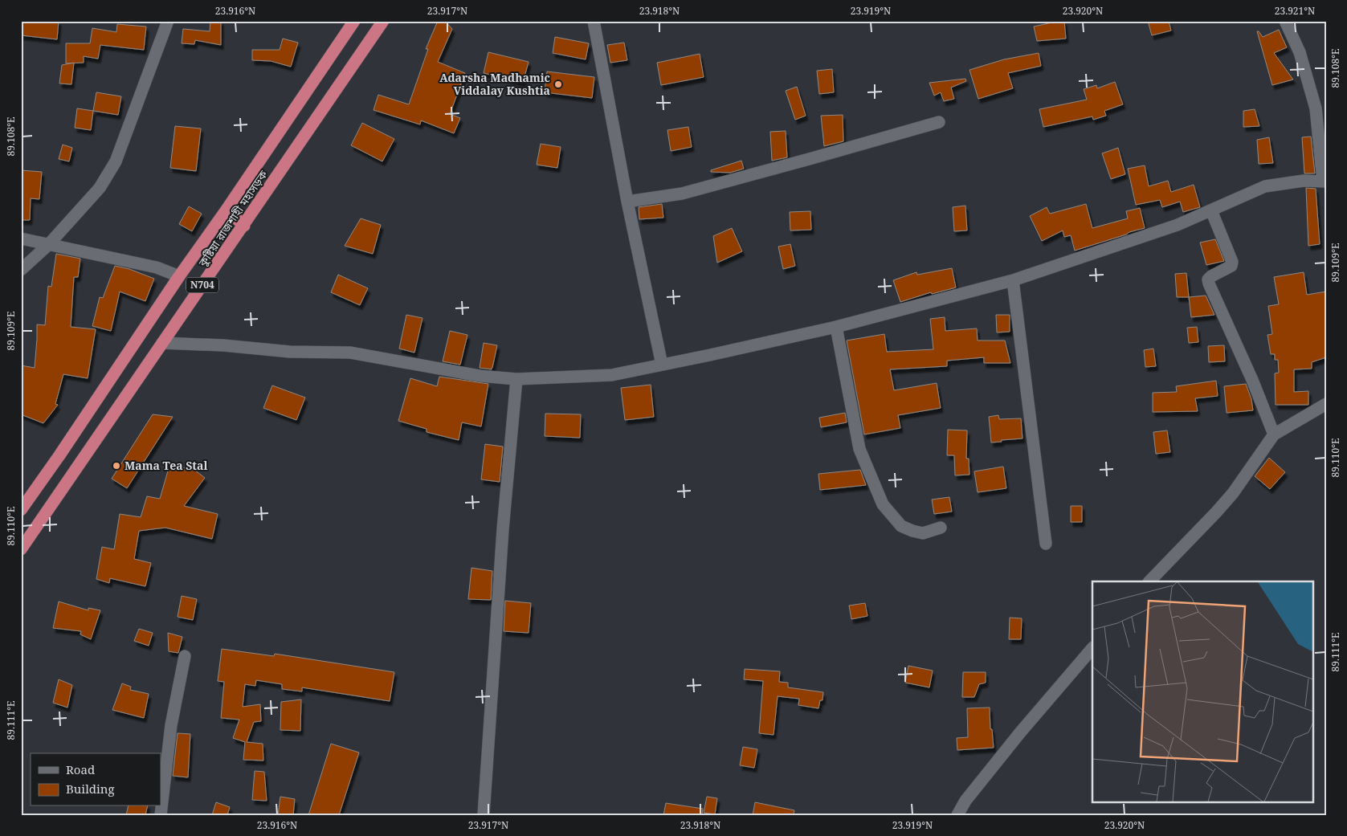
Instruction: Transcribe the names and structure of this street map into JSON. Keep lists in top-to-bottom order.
{
  "streets": {
    "highway": ["কুষ্টিয়া রাজশাহী মহাসড়ক", "N704"]
  },
  "places": ["Adarsha Madhamic Viddalay Kushtia", "Mama Tea Stal"],
  "legend": ["Road", "Building"],
  "coordinates": [
    "23.916°N",
    "23.917°N",
    "23.918°N",
    "23.919°N",
    "23.920°N",
    "23.921°N",
    "89.108°E",
    "89.109°E",
    "89.110°E",
    "89.111°E"
  ]
}
